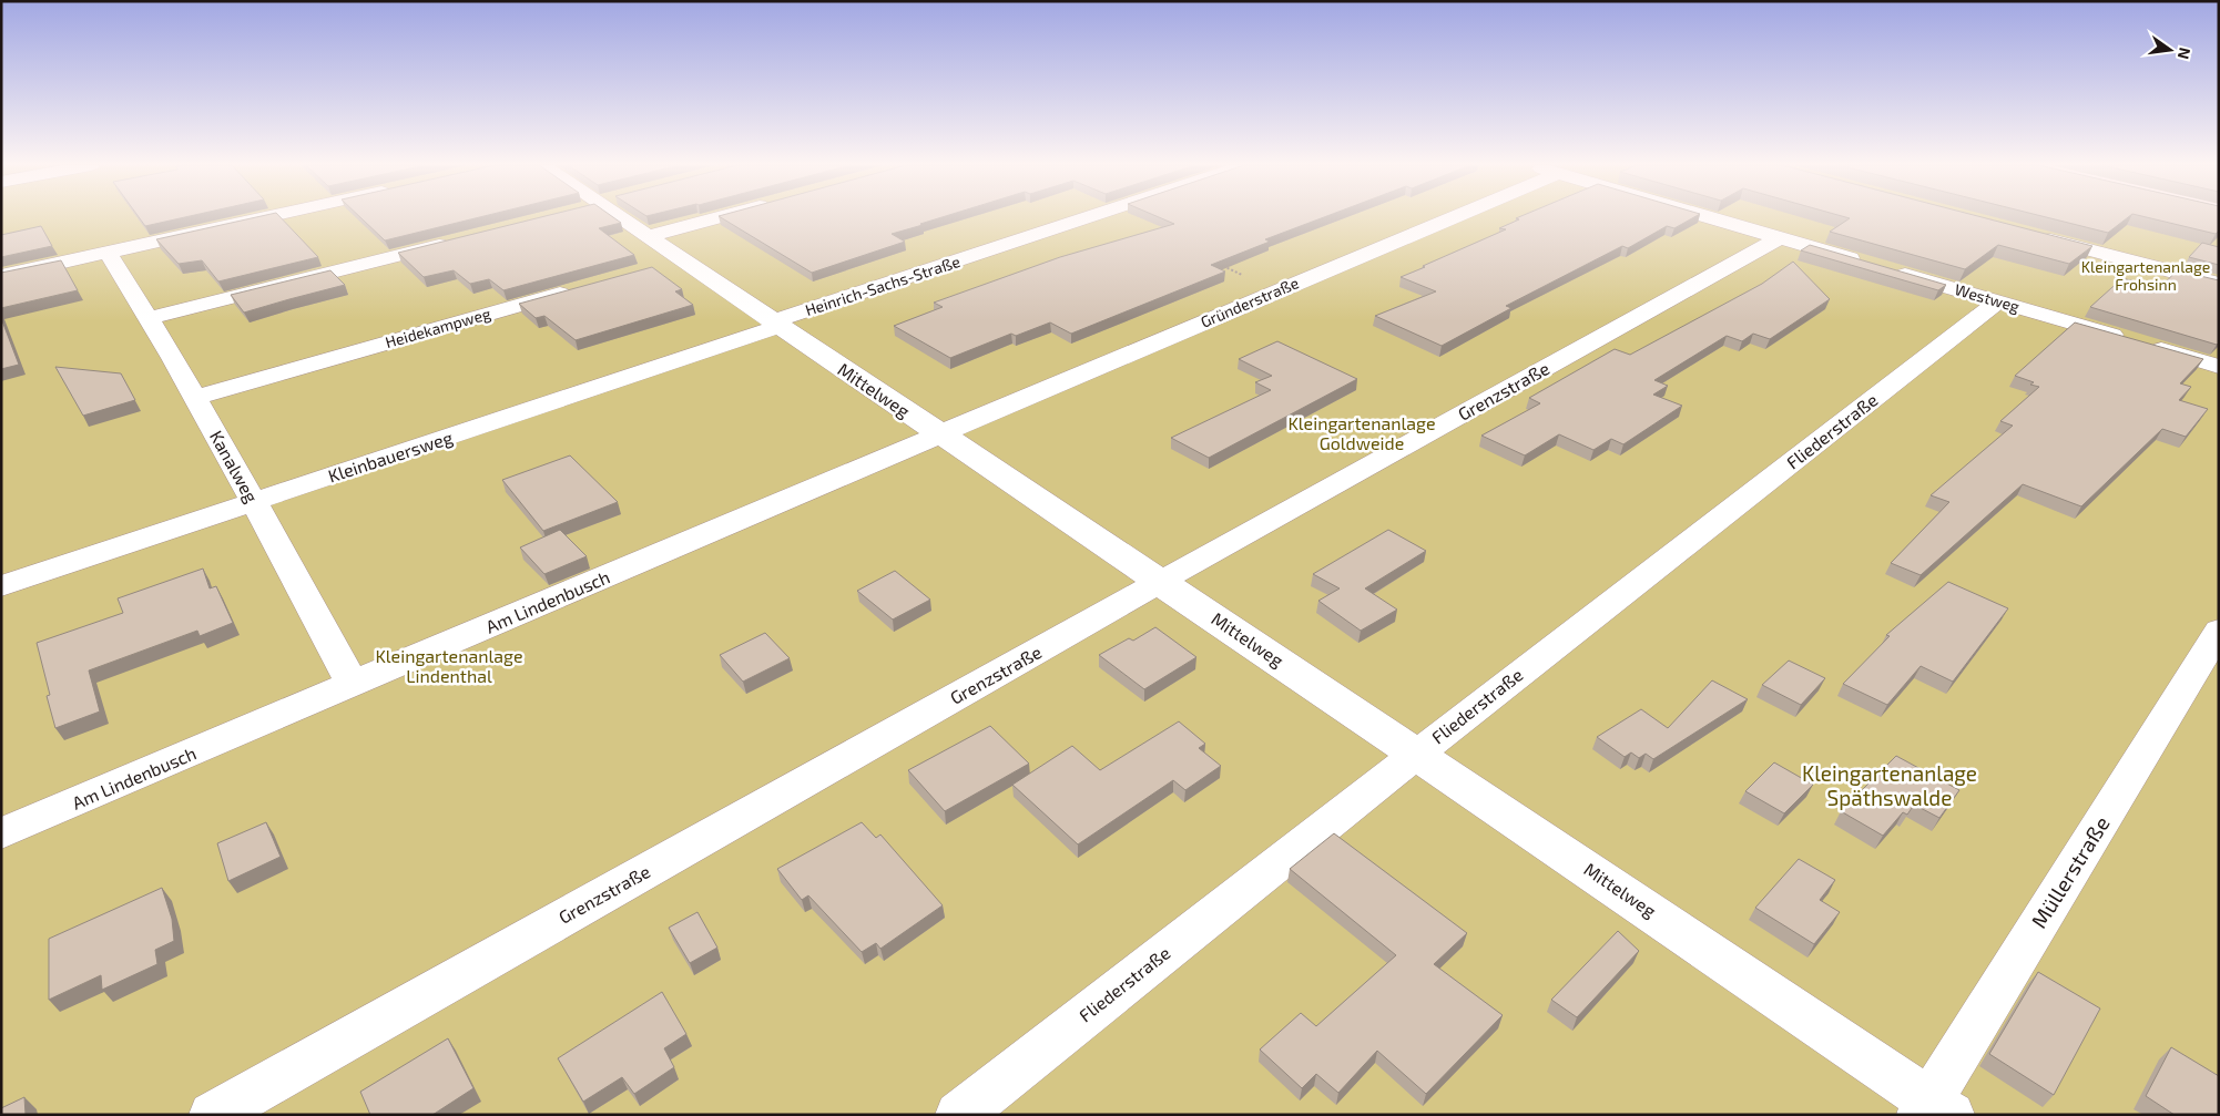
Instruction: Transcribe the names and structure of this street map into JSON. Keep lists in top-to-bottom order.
{
  "streets": {
    "lane": [
      "Heinrich-Sachs-Straße",
      "Westweg",
      "Gründerstraße",
      "Heidekampweg",
      "Mittelweg",
      "Grenzstraße",
      "Fliederstraße",
      "Kleinbauersweg",
      "Kanalweg",
      "Am Lindenbusch",
      "Müllerstraße"
    ]
  },
  "crossings": [
    ["Heinrich-Sachs-Straße", "Mittelweg"],
    ["Heinrich-Sachs-Straße", "Kleinbauersweg"],
    ["Westweg", "Grenzstraße"],
    ["Westweg", "Fliederstraße"],
    ["Gründerstraße", "Mittelweg"],
    ["Gründerstraße", "Am Lindenbusch"],
    ["Heidekampweg", "Kanalweg"],
    ["Mittelweg", "Grenzstraße"],
    ["Mittelweg", "Fliederstraße"],
    ["Mittelweg", "Kleinbauersweg"],
    ["Mittelweg", "Am Lindenbusch"],
    ["Mittelweg", "Müllerstraße"],
    ["Kleinbauersweg", "Kanalweg"],
    ["Kanalweg", "Am Lindenbusch"]
  ],
  "parks": [
    "Kleingartenanlage Frohsinn",
    "Kleingartenanlage Goldweide",
    "Kleingartenanlage Lindenthal",
    "Kleingartenanlage Späthswalde"
  ],
  "north": "right"
}
